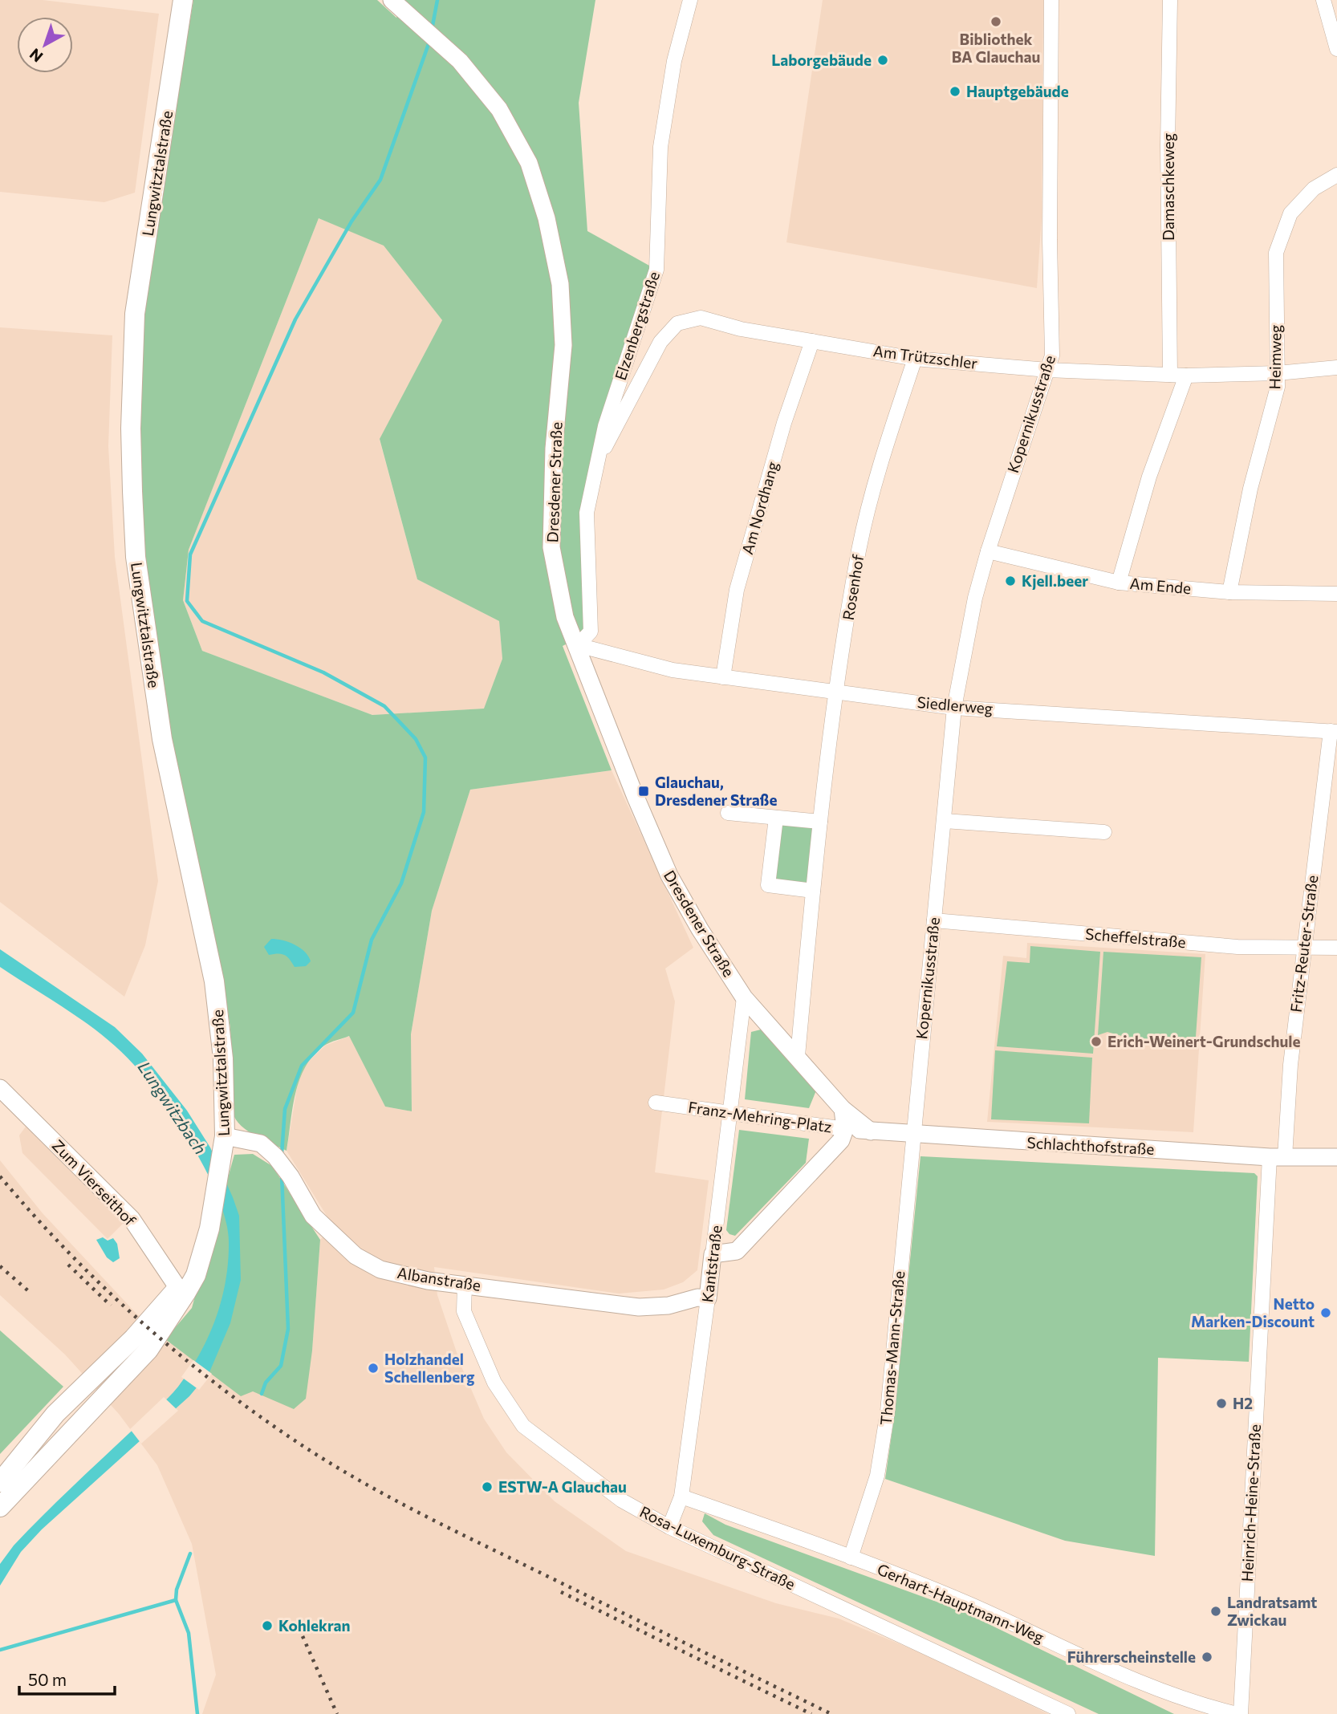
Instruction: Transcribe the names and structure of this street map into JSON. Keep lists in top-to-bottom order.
{
  "streets": {
    "main road": ["Lungwitztalstraße"],
    "street": [
      "Damaschkeweg",
      "Elzenbergstraße",
      "Am Trützschler",
      "Heimweg",
      "Kopernikusstraße",
      "Dresdener Straße",
      "Am Nordhang",
      "Am Ende",
      "Rosenhof",
      "Siedlerweg",
      "Scheffelstraße",
      "Fritz-Reuter-Straße",
      "Franz-Mehring-Platz",
      "Schlachthofstraße",
      "Zum Vierseithof",
      "Kantstraße",
      "Albanstraße",
      "Thomas-Mann-Straße",
      "Heinrich-Heine-Straße",
      "Rosa-Luxemburg-Straße",
      "Gerhart-Hauptmann-Weg"
    ]
  },
  "crossings": [
    ["Lungwitztalstraße", "Zum Vierseithof"],
    ["Lungwitztalstraße", "Albanstraße"],
    ["Damaschkeweg", "Am Trützschler"],
    ["Elzenbergstraße", "Am Trützschler"],
    ["Elzenbergstraße", "Dresdener Straße"],
    ["Elzenbergstraße", "Siedlerweg"],
    ["Am Trützschler", "Heimweg"],
    ["Am Trützschler", "Kopernikusstraße"],
    ["Am Trützschler", "Am Nordhang"],
    ["Am Trützschler", "Rosenhof"],
    ["Heimweg", "Am Ende"],
    ["Kopernikusstraße", "Am Ende"],
    ["Kopernikusstraße", "Siedlerweg"],
    ["Kopernikusstraße", "Scheffelstraße"],
    ["Kopernikusstraße", "Schlachthofstraße"],
    ["Kopernikusstraße", "Thomas-Mann-Straße"],
    ["Dresdener Straße", "Rosenhof"],
    ["Dresdener Straße", "Siedlerweg"],
    ["Dresdener Straße", "Schlachthofstraße"],
    ["Dresdener Straße", "Kantstraße"],
    ["Am Nordhang", "Siedlerweg"],
    ["Rosenhof", "Siedlerweg"],
    ["Siedlerweg", "Fritz-Reuter-Straße"],
    ["Scheffelstraße", "Fritz-Reuter-Straße"],
    ["Fritz-Reuter-Straße", "Schlachthofstraße"],
    ["Fritz-Reuter-Straße", "Heinrich-Heine-Straße"],
    ["Franz-Mehring-Platz", "Schlachthofstraße"],
    ["Franz-Mehring-Platz", "Kantstraße"],
    ["Schlachthofstraße", "Thomas-Mann-Straße"],
    ["Schlachthofstraße", "Heinrich-Heine-Straße"],
    ["Kantstraße", "Albanstraße"],
    ["Kantstraße", "Rosa-Luxemburg-Straße"],
    ["Kantstraße", "Gerhart-Hauptmann-Weg"],
    ["Albanstraße", "Rosa-Luxemburg-Straße"],
    ["Thomas-Mann-Straße", "Gerhart-Hauptmann-Weg"],
    ["Heinrich-Heine-Straße", "Gerhart-Hauptmann-Weg"]
  ],
  "water": ["Lungwitzbach"],
  "places": {
    "other": [
      "Bibliothek BA Glauchau",
      "Laborgebäude",
      "Hauptgebäude",
      "Kjell.beer",
      "Erich-Weinert-Grundschule",
      "Netto Marken-Discount",
      "Holzhandel Schellenberg",
      "H2",
      "ESTW-A Glauchau",
      "Landratsamt Zwickau",
      "Kohlekran",
      "Führerscheinstelle"
    ],
    "transit": ["Glauchau, Dresdener Straße"]
  },
  "scale_bar": "50 m",
  "north": "bottom left"
}
